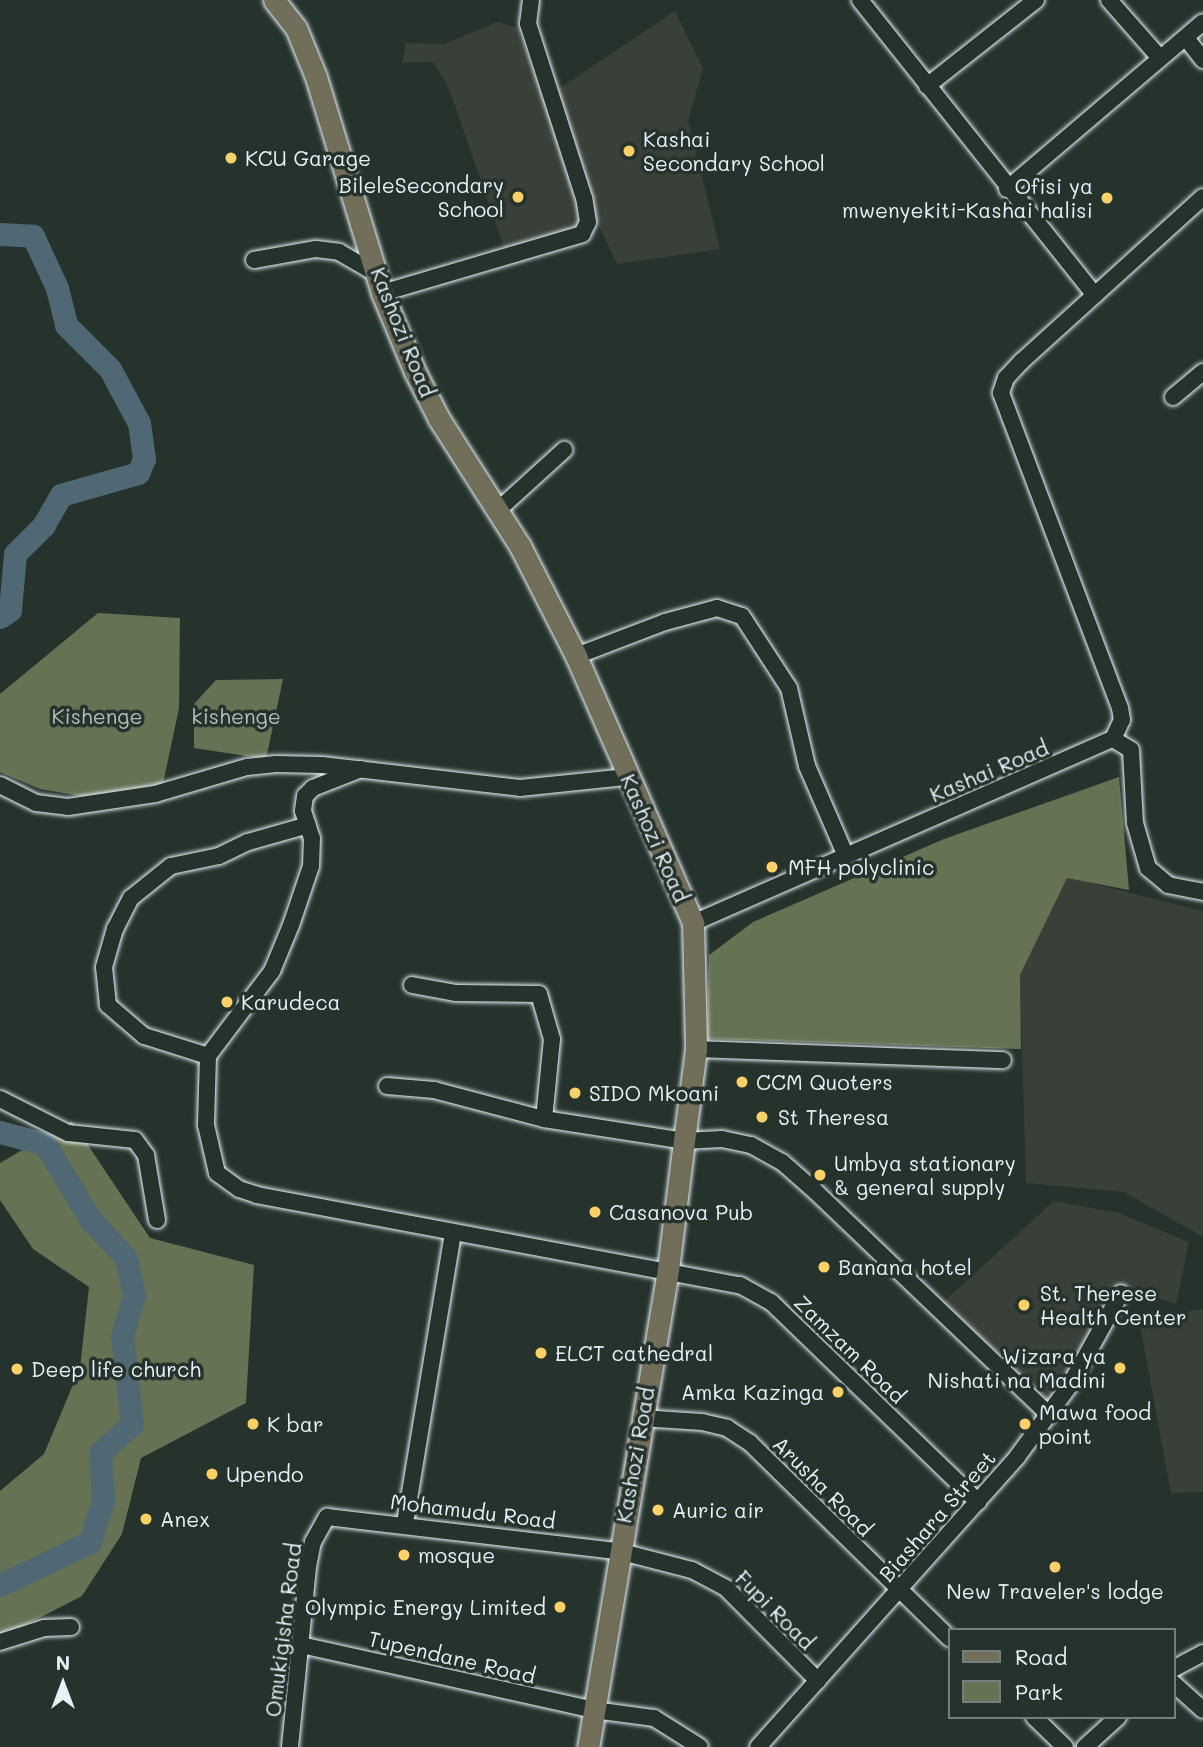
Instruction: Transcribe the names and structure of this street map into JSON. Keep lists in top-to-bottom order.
{
  "streets": {
    "main road": ["Kashozi Road"],
    "street": [
      "Kashai Road",
      "Zamzam Road",
      "Arusha Road",
      "Mohamudu Road",
      "Biashara Street",
      "Fupi Road",
      "Omukigisha Road",
      "Tupendane Road"
    ]
  },
  "crossings": [
    ["Kashozi Road", "Kashai Road"],
    ["Kashozi Road", "Zamzam Road"],
    ["Kashozi Road", "Arusha Road"],
    ["Kashozi Road", "Mohamudu Road"],
    ["Kashozi Road", "Fupi Road"],
    ["Kashozi Road", "Tupendane Road"],
    ["Zamzam Road", "Biashara Street"],
    ["Arusha Road", "Biashara Street"],
    ["Mohamudu Road", "Fupi Road"],
    ["Mohamudu Road", "Omukigisha Road"],
    ["Biashara Street", "Fupi Road"],
    ["Omukigisha Road", "Tupendane Road"]
  ],
  "parks": ["Kishenge", "kishenge"],
  "places": [
    "Kashai Secondary School",
    "KCU Garage",
    "BileleSecondary School",
    "Ofisi ya mwenyekiti-Kashai halisi",
    "MFH polyclinic",
    "Karudeca",
    "CCM Quoters",
    "SIDO Mkoani",
    "St Theresa",
    "Umbya stationary & general supply",
    "Casanova Pub",
    "Banana hotel",
    "St. Therese Health Center",
    "ELCT cathedral",
    "Wizara ya Nishati na Madini",
    "Deep life church",
    "Amka Kazinga",
    "K bar",
    "Mawa food point",
    "Upendo",
    "Auric air",
    "Anex",
    "mosque",
    "New Traveler's lodge",
    "Olympic Energy Limited"
  ],
  "legend": ["Road", "Park"],
  "north": "top"
}
